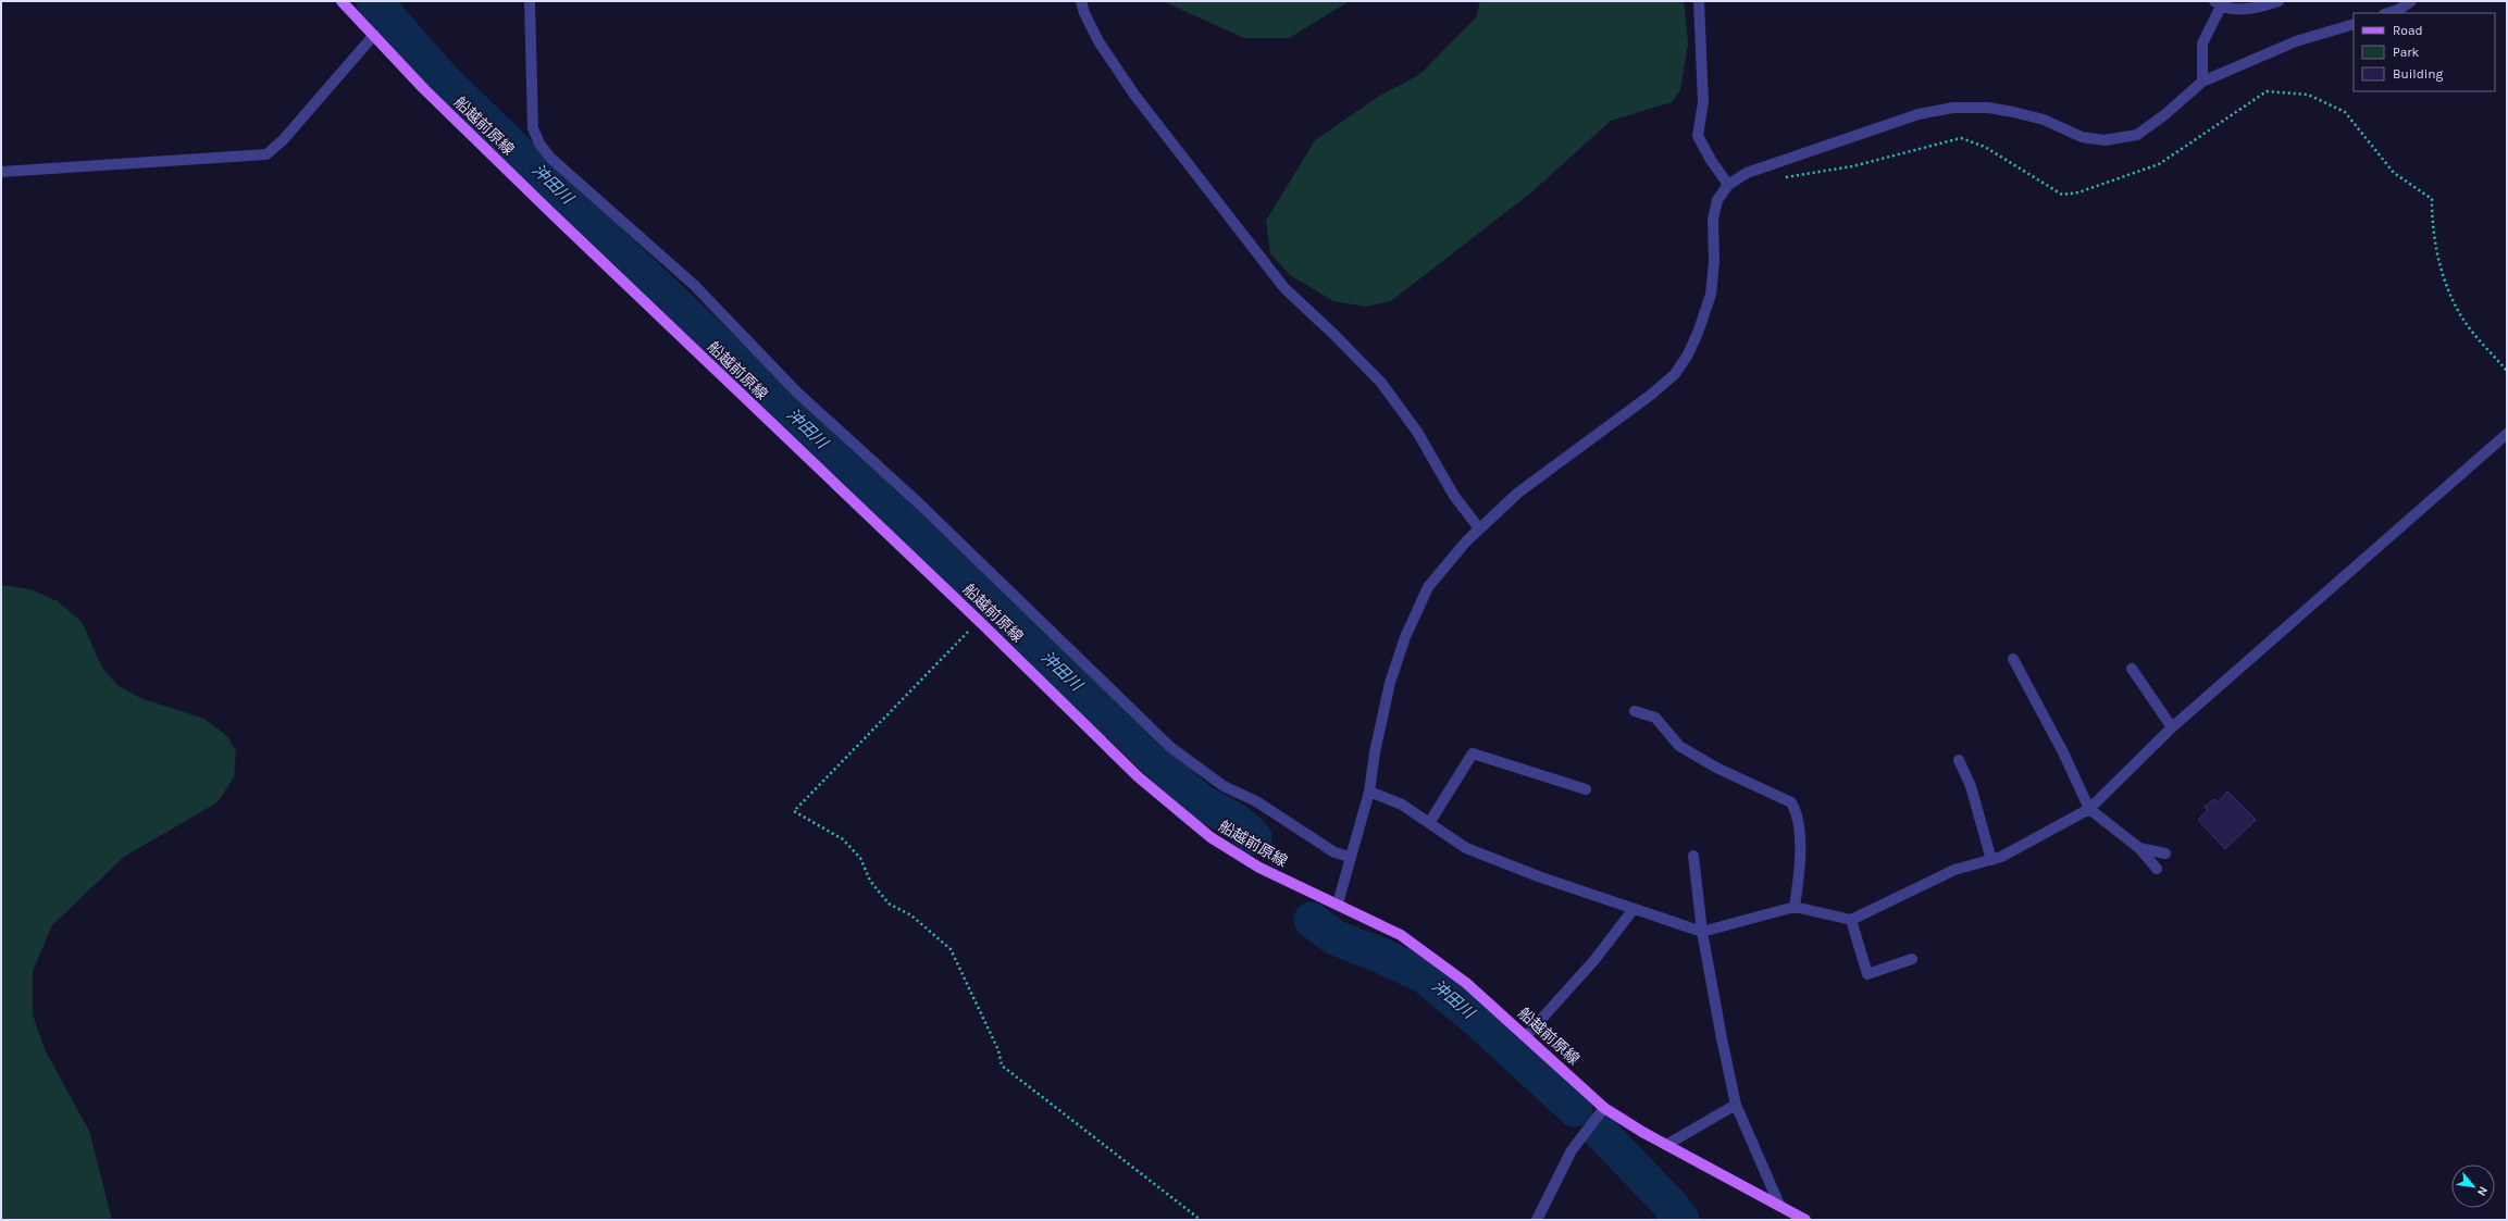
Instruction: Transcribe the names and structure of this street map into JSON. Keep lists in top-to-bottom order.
{
  "streets": {
    "main road": ["船越前原線"]
  },
  "water": ["沖田川"],
  "legend": ["Road", "Park", "Building"],
  "north": "bottom right"
}
